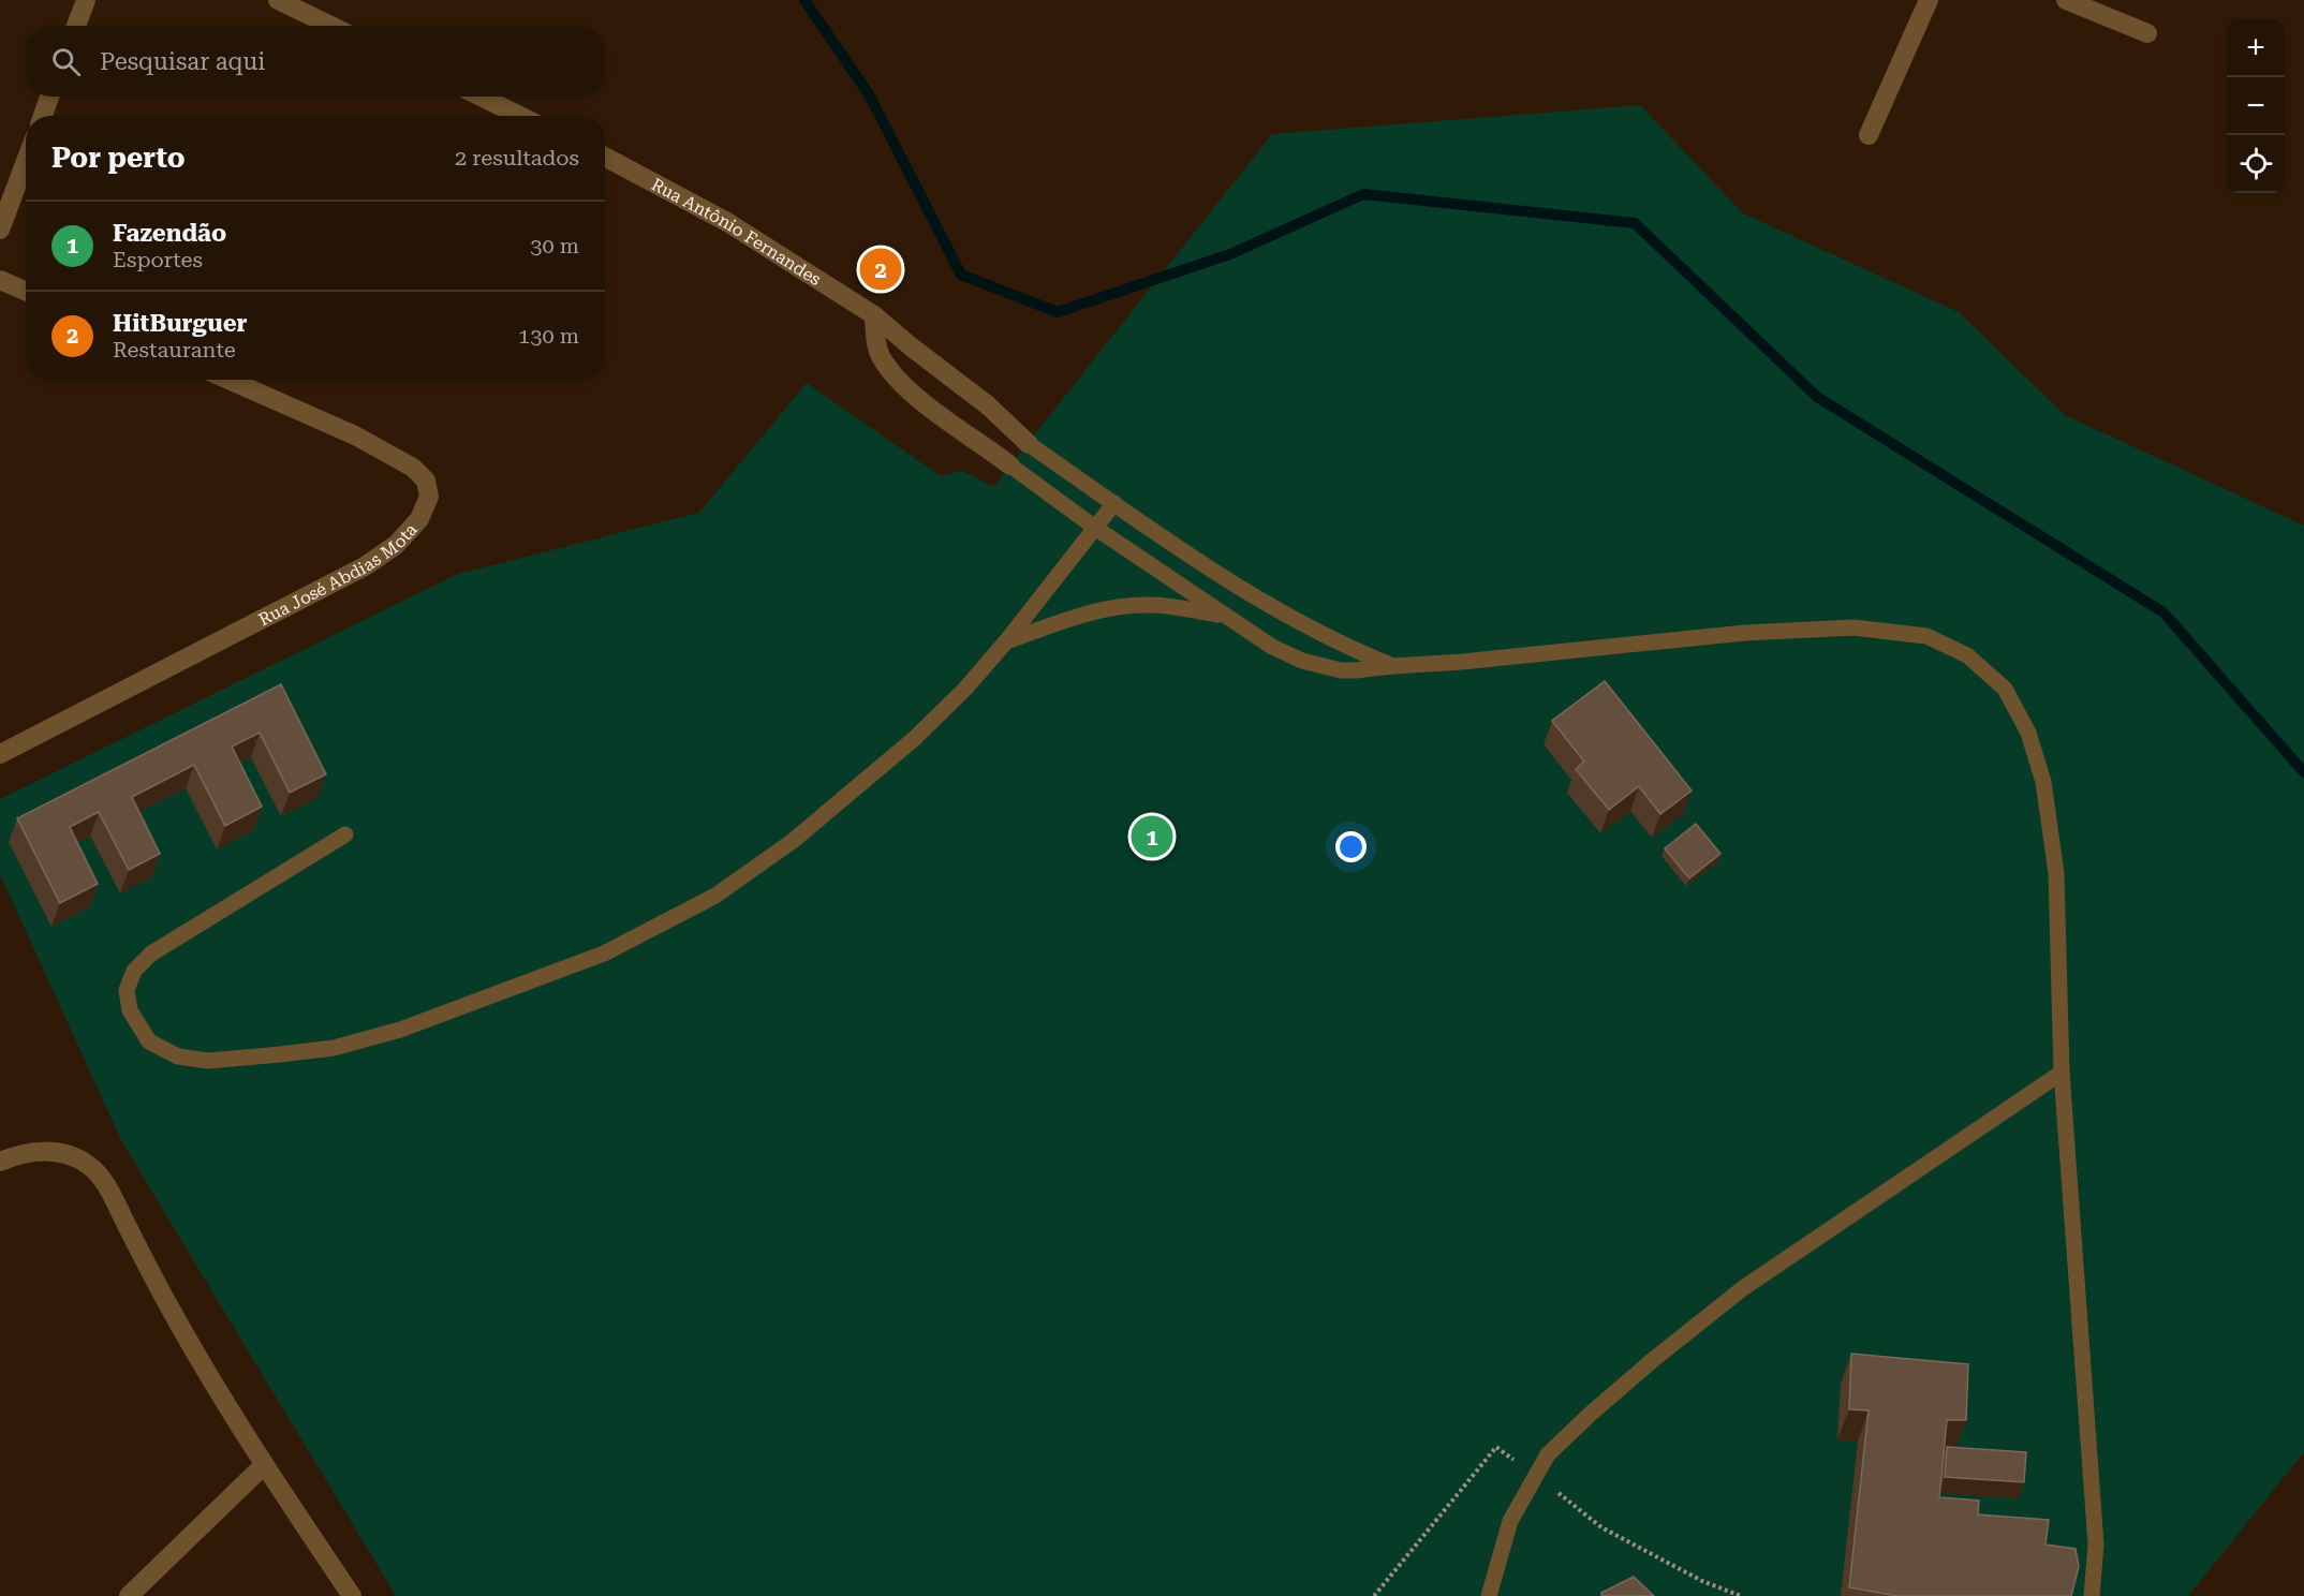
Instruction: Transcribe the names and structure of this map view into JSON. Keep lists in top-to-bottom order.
{
  "streets": {
    "street": ["Rua Antônio Fernandes", "Rua José Abdias Mota"]
  },
  "page": {
    "map_buttons": ["+", "−"],
    "search": "Pesquisar aqui",
    "heading": ["Por perto", "2 resultados"],
    "list": [
      {
        "mark": "1",
        "name": "Fazendão",
        "note": "Esportes",
        "value": "30 m"
      },
      {
        "mark": "2",
        "name": "HitBurguer",
        "note": "Restaurante",
        "value": "130 m"
      }
    ],
    "pins": ["2", "1"]
  }
}
